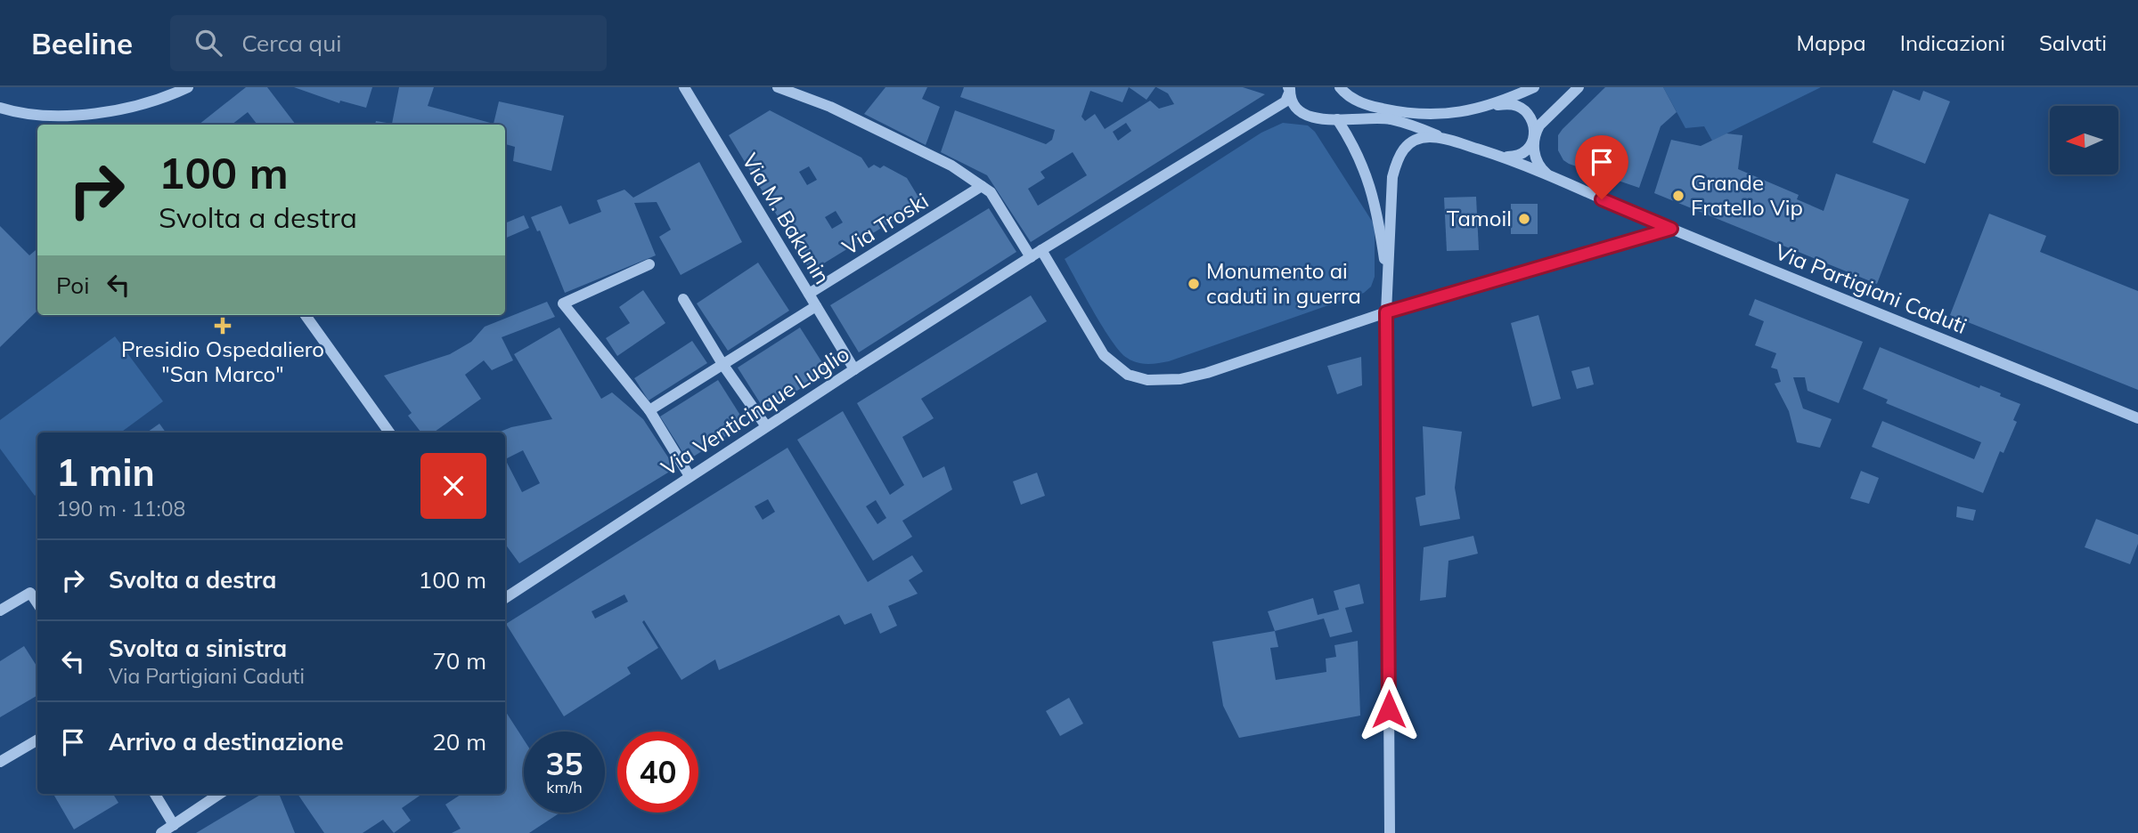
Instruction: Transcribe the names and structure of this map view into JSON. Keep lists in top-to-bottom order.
{
  "streets": {
    "street": [
      "Via M. Bakunin",
      "Via Troski",
      "Via Partigiani Caduti",
      "Via Venticinque Luglio"
    ]
  },
  "crossings": [
    ["Via M. Bakunin", "Via Troski"],
    ["Via M. Bakunin", "Via Venticinque Luglio"]
  ],
  "places": {
    "other": ["Grande Fratello Vip", "Tamoil", "Monumento ai caduti in guerra"],
    "health": ["Presidio Ospedaliero \"San Marco\""]
  },
  "north": "left",
  "page": {
    "header": "Beeline",
    "search": "Cerca qui",
    "nav": ["Mappa", "Indicazioni", "Salvati"],
    "turn": ["100 m", "Svolta a destra"],
    "then": "Poi",
    "heading": ["1 min", "190 m · 11:08"],
    "list": [
      {
        "name": "Svolta a destra",
        "value": "100 m"
      },
      {
        "name": "Svolta a sinistra",
        "note": "Via Partigiani Caduti",
        "value": "70 m"
      },
      {
        "name": "Arrivo a destinazione",
        "value": "20 m"
      }
    ],
    "speed": "35 km/h",
    "limit": "40"
  }
}
